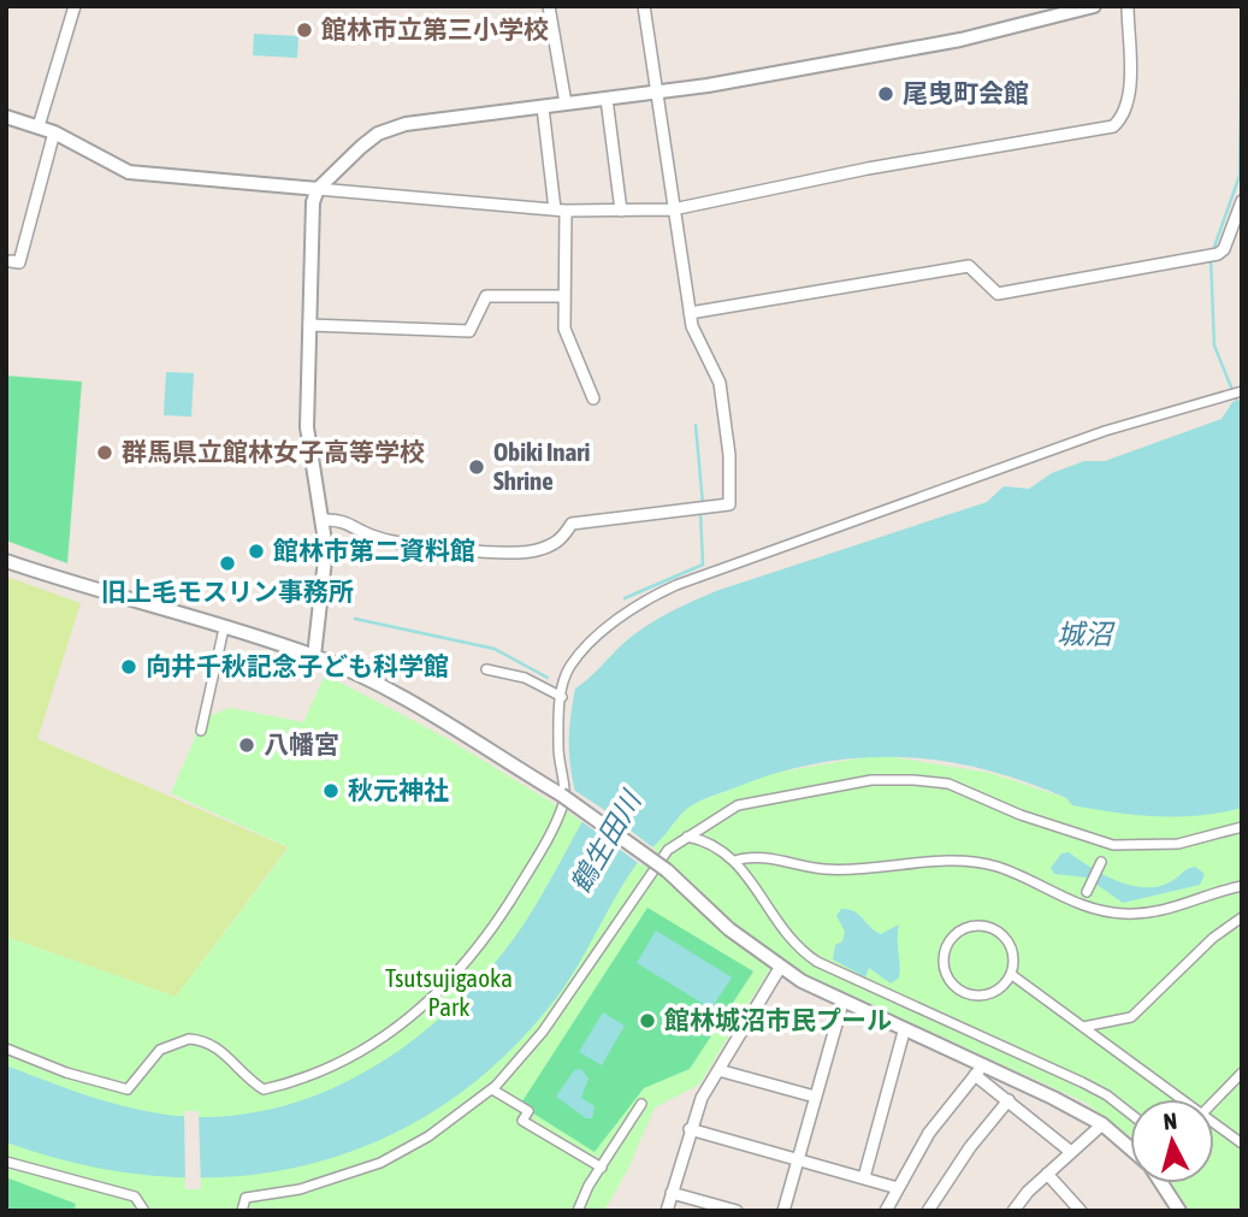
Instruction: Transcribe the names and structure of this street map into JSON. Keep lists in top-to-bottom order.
{
  "water": ["城沼", "鶴生田川"],
  "parks": ["Tsutsujigaoka Park"],
  "places": [
    "館林市立第三小学校",
    "尾曳町会館",
    "群馬県立館林女子高等学校",
    "Obiki Inari Shrine",
    "館林市第二資料館",
    "旧上毛モスリン事務所",
    "向井千秋記念子ども科学館",
    "八幡宮",
    "秋元神社",
    "館林城沼市民プール"
  ],
  "north": "top"
}
